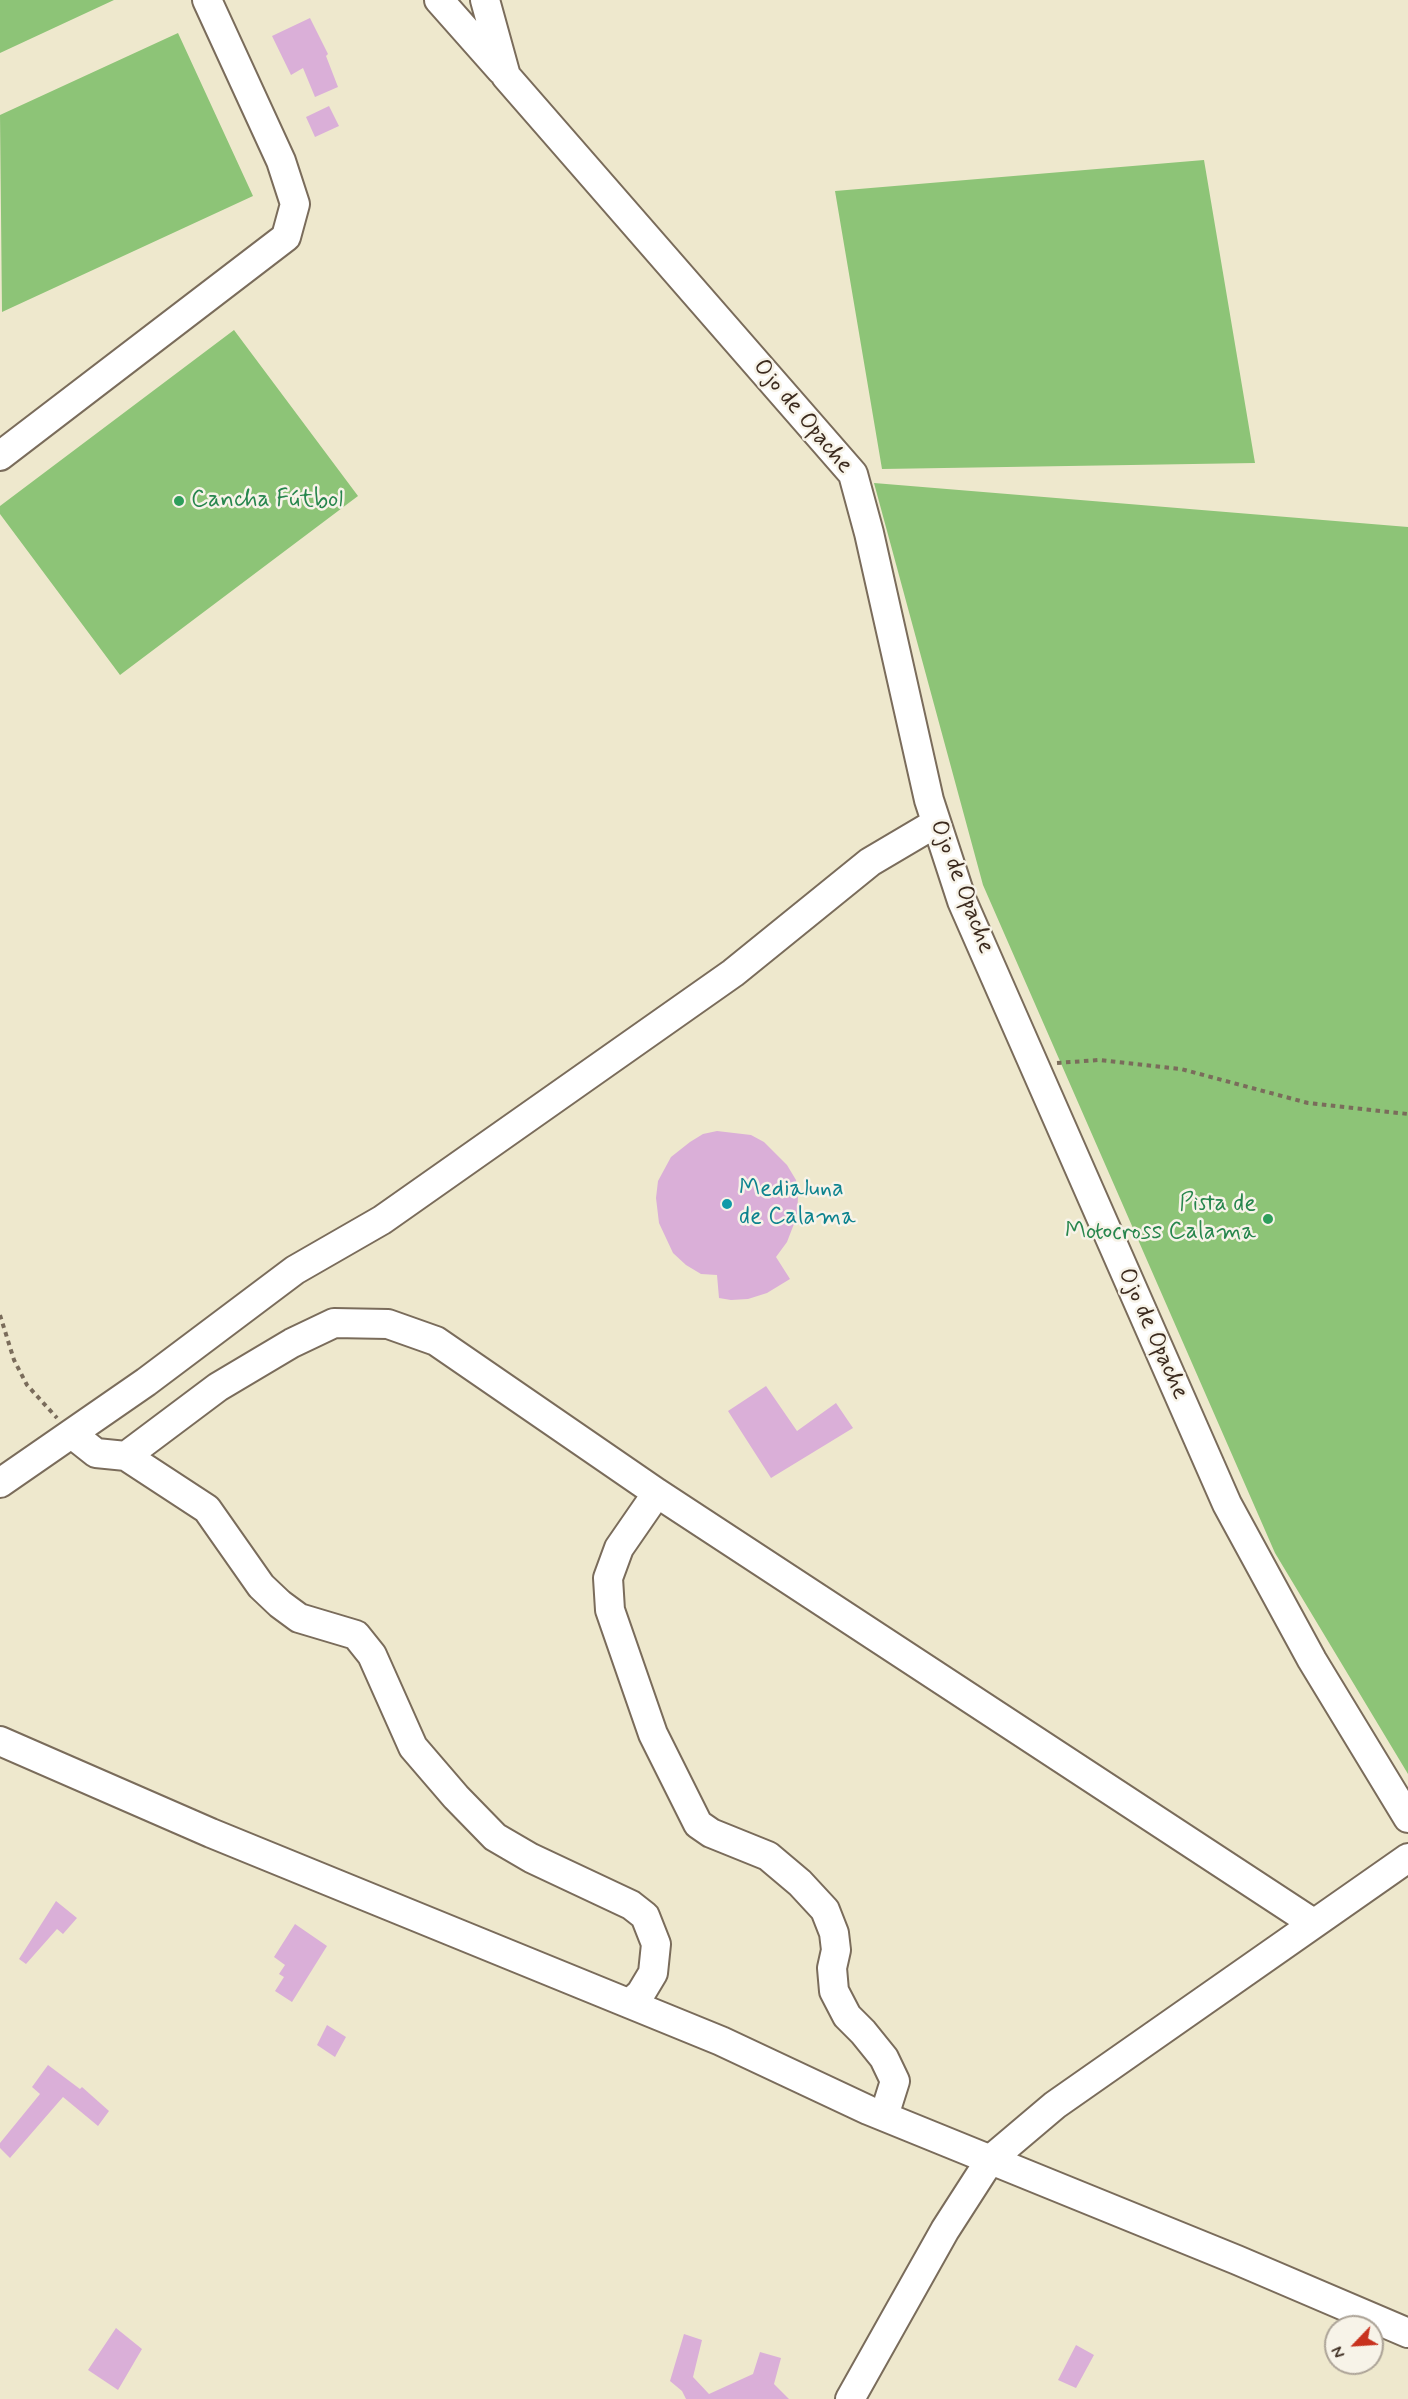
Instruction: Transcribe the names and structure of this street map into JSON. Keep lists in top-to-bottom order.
{
  "streets": {
    "street": ["Ojo de Opache"]
  },
  "places": ["Cancha Fútbol", "Medialuna de Calama", "Pista de Motocross Calama"],
  "north": "bottom left"
}
